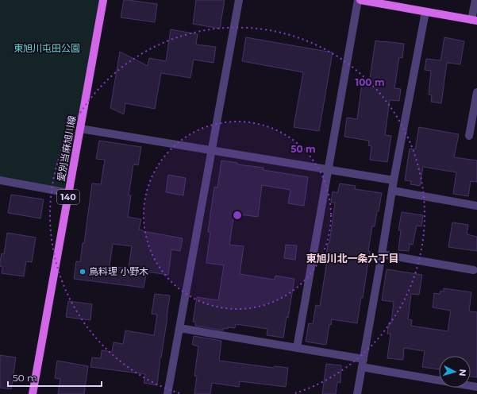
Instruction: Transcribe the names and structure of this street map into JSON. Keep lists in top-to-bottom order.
{
  "streets": {
    "main road": ["愛別当麻旭川線", "140"]
  },
  "districts": ["東旭川北一条六丁目"],
  "parks": ["東旭川屯田公園"],
  "places": ["鳥料理 小野木"],
  "scale_bar": "50 m",
  "north": "right",
  "rings": ["100 m", "50 m"]
}
